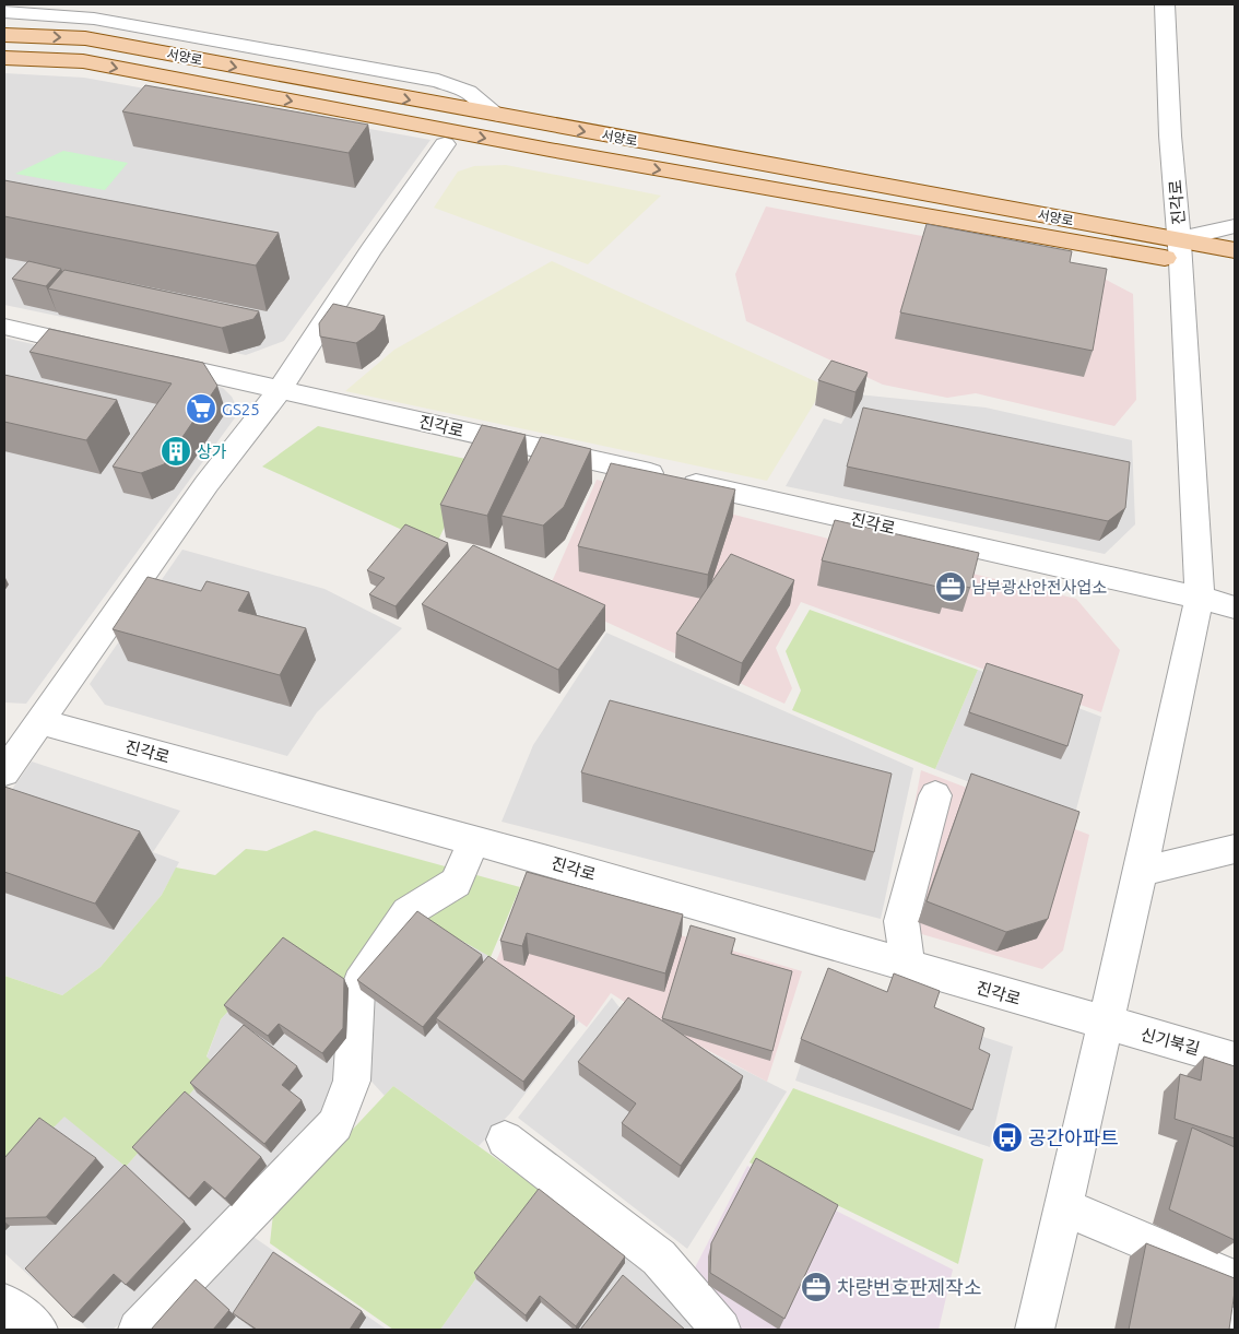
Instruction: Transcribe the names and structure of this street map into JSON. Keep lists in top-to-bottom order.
{
  "streets": {
    "main road": ["서양로"],
    "street": ["진각로", "신기북길"]
  },
  "crossings": [
    ["서양로", "진각로"],
    ["진각로", "신기북길"]
  ],
  "one_way": ["서양로"],
  "places": {
    "supermarket": ["GS25"],
    "building": ["상가"],
    "office": ["남부광산안전사업소", "차량번호판제작소"],
    "bus stop": ["공간아파트"]
  }
}
